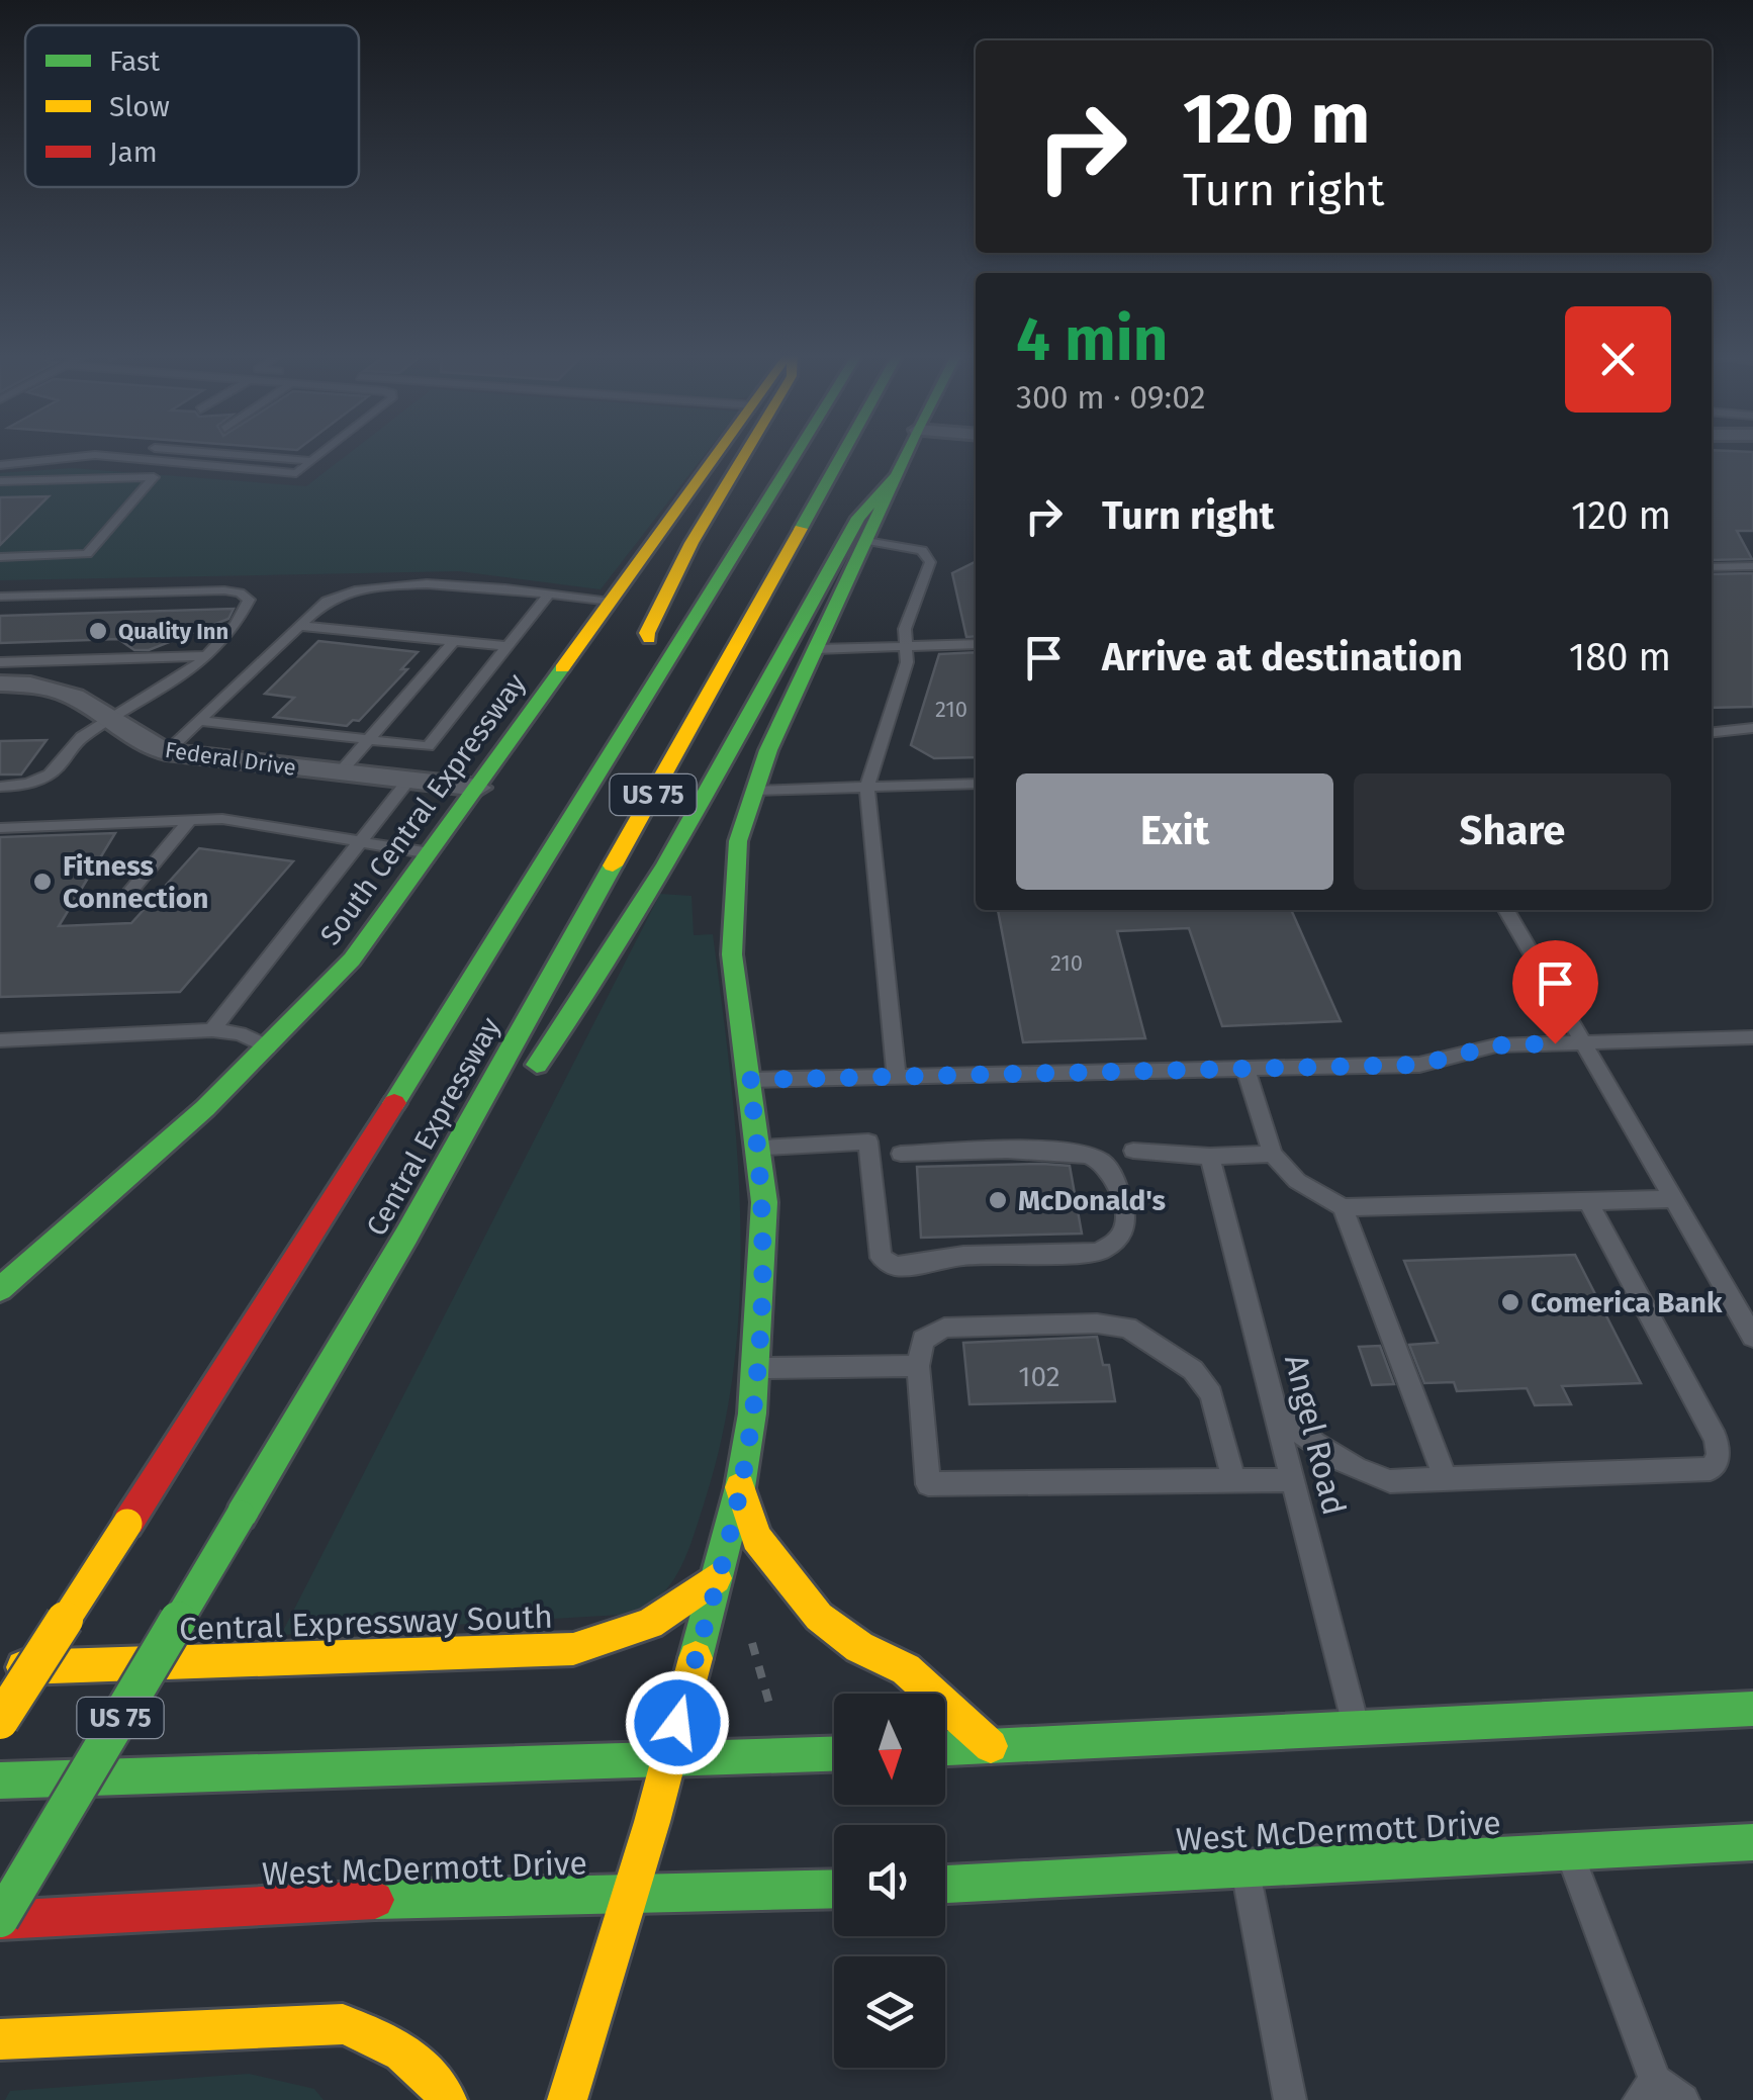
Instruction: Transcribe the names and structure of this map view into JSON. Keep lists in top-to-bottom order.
{
  "streets": {
    "main road": [
      "US 75",
      "South Central Expressway",
      "Central Expressway",
      "Central Expressway South",
      "West McDermott Drive"
    ],
    "street": ["Federal Drive"],
    "lane": ["Angel Road"]
  },
  "crossings": [
    ["Federal Drive", "South Central Expressway"],
    ["Central Expressway", "West McDermott Drive"]
  ],
  "places": [
    "Quality Inn",
    "Fitness Connection",
    "McDonald's",
    "Comerica Bank"
  ],
  "house_numbers": ["210", "210", "102"],
  "legend": ["Fast", "Slow", "Jam"],
  "north": "bottom",
  "page": {
    "turn": ["120 m", "Turn right"],
    "heading": ["4 min", "300 m · 09:02"],
    "list": [
      {
        "name": "Turn right",
        "value": "120 m"
      },
      {
        "name": "Arrive at destination",
        "value": "180 m"
      }
    ],
    "buttons": ["Exit", "Share"]
  }
}
